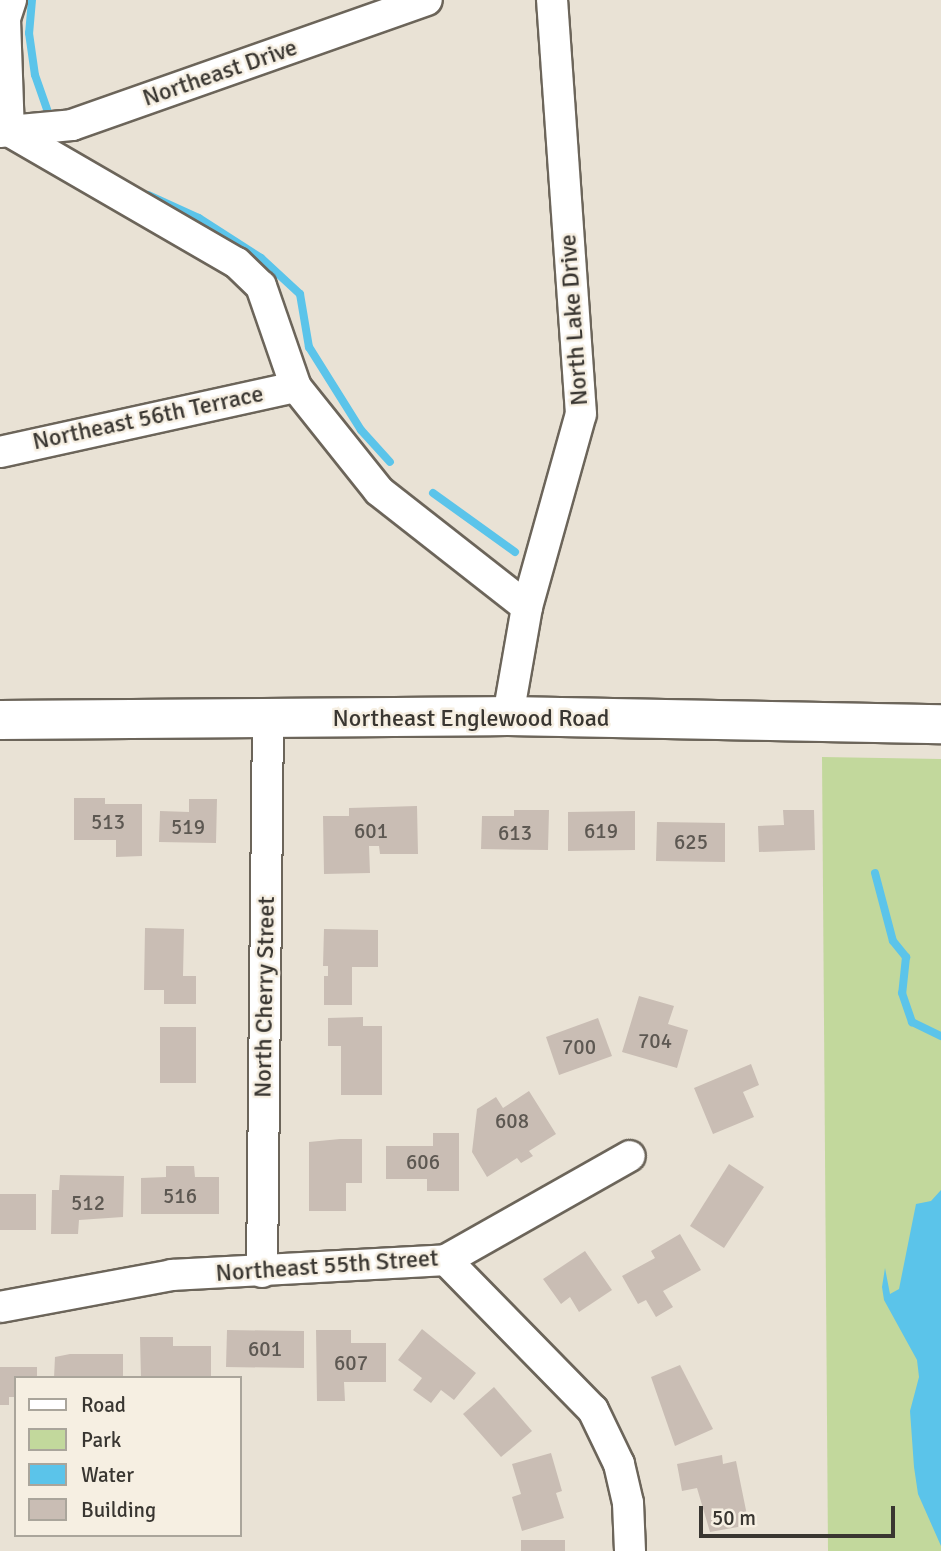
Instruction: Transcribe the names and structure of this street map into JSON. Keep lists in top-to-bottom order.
{
  "streets": {
    "main road": ["Northeast Englewood Road"],
    "street": [
      "Northeast Drive",
      "North Lake Drive",
      "Northeast 56th Terrace",
      "North Cherry Street",
      "Northeast 55th Street"
    ]
  },
  "crossings": [
    ["North Lake Drive", "Northeast Englewood Road"],
    ["Northeast Englewood Road", "North Cherry Street"],
    ["North Cherry Street", "Northeast 55th Street"]
  ],
  "house_numbers": [
    "513",
    "519",
    "601",
    "619",
    "613",
    "625",
    "704",
    "700",
    "608",
    "606",
    "516",
    "512",
    "601",
    "607"
  ],
  "legend": [
    "Road",
    "Park",
    "Water",
    "Building"
  ],
  "scale_bar": "50 m"
}
